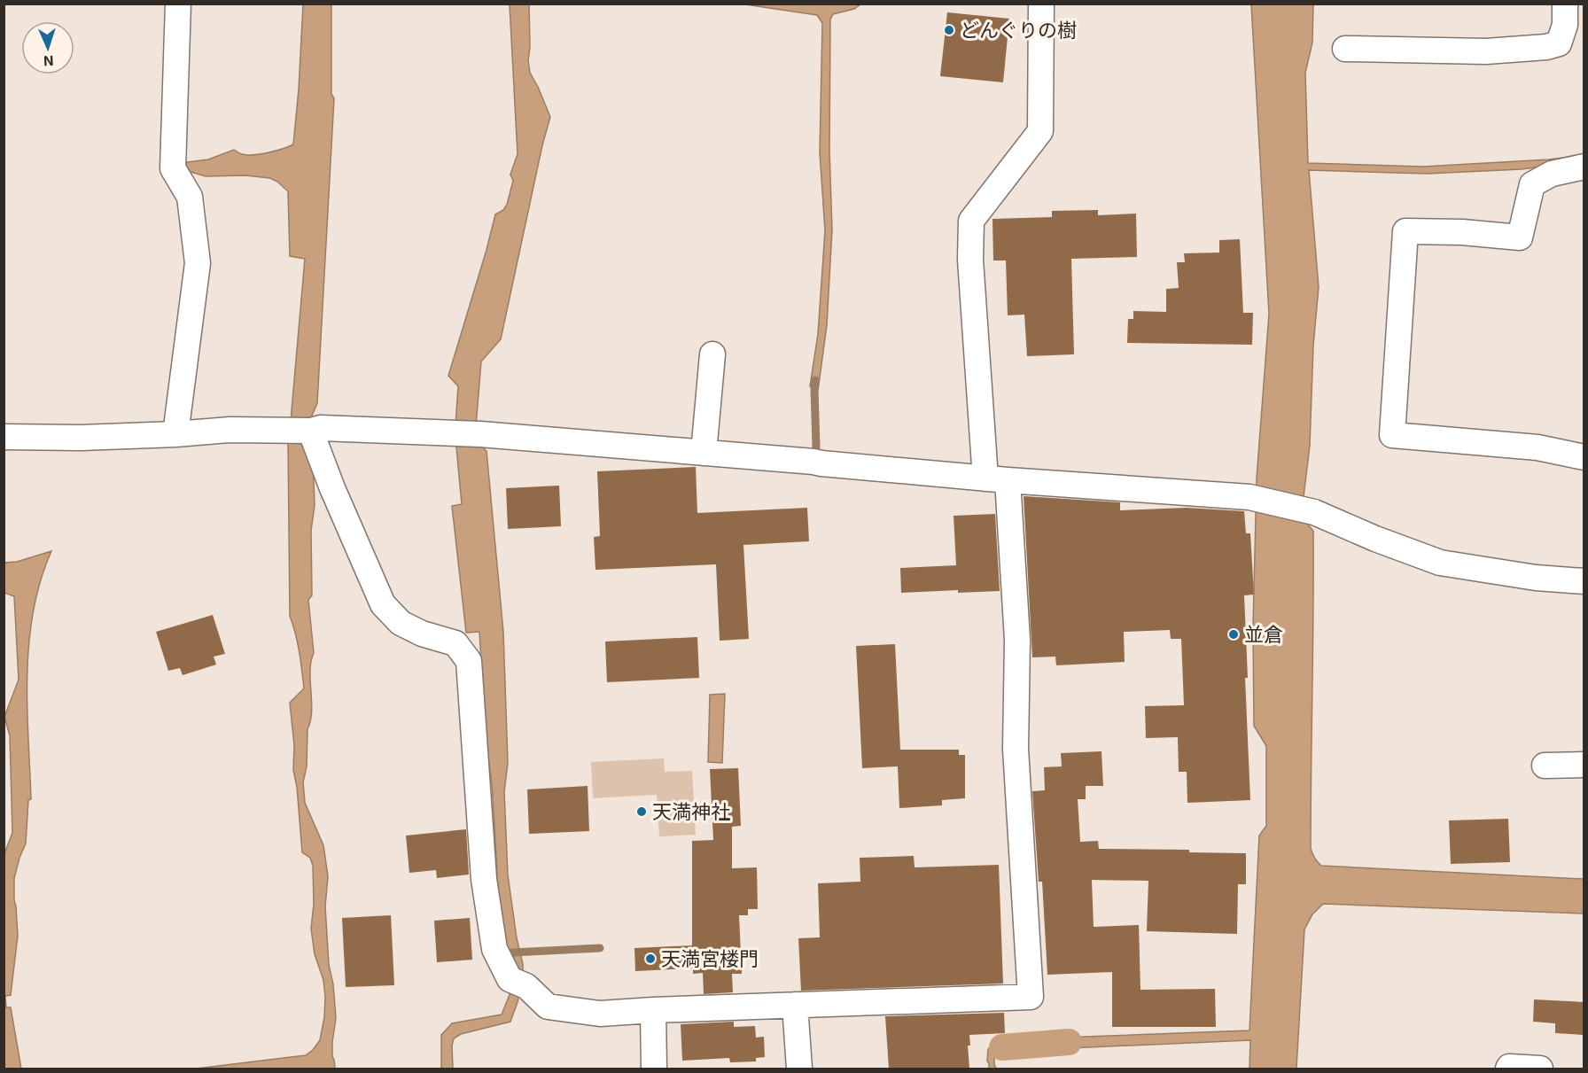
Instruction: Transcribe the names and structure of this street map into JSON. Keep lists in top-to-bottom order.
{
  "places": [
    "どんぐりの樹",
    "並倉",
    "天満神社",
    "天満宮楼門"
  ],
  "north": "bottom"
}
